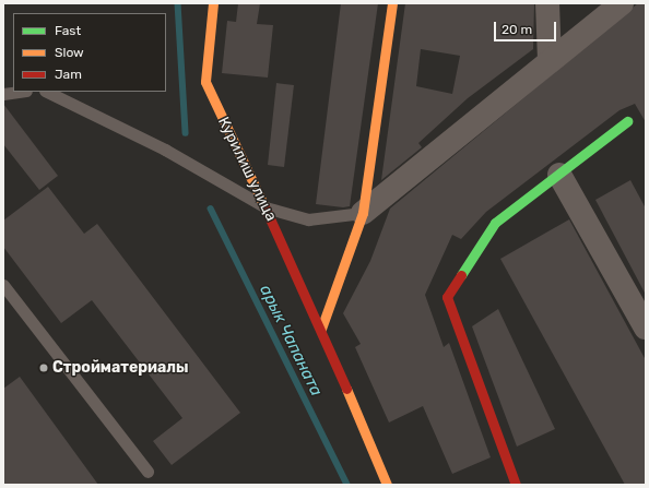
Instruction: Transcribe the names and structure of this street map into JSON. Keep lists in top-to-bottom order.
{
  "streets": {
    "street": ["Курилиш улица"]
  },
  "water": ["арык Чапаната"],
  "places": ["Стройматериалы"],
  "legend": ["Fast", "Slow", "Jam"],
  "scale_bar": "20 m"
}
